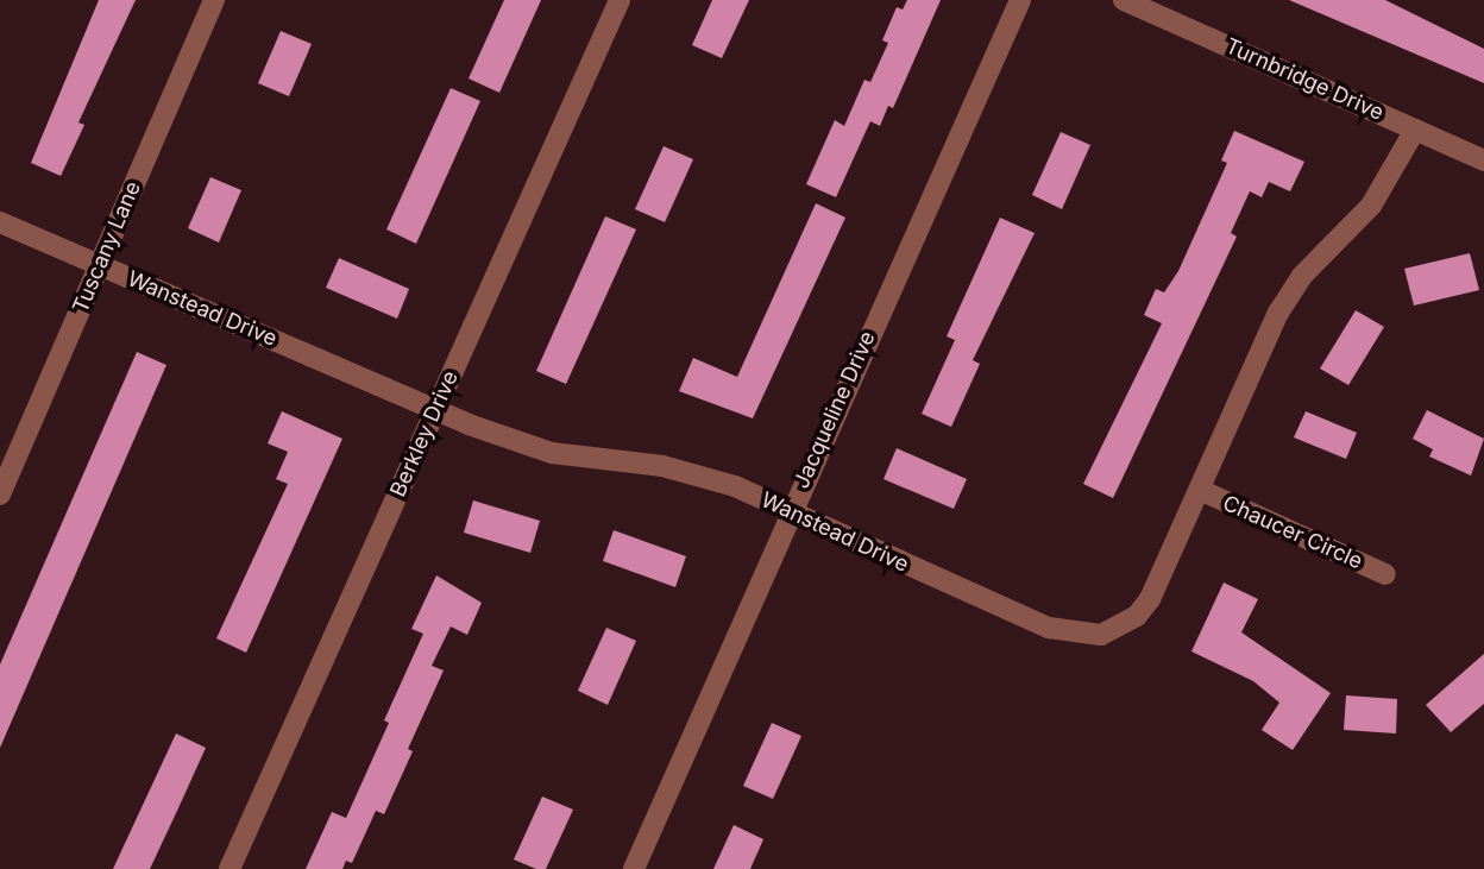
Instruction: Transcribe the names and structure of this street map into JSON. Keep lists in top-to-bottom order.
{
  "streets": {
    "street": [
      "Turnbridge Drive",
      "Tuscany Lane",
      "Wanstead Drive",
      "Jacqueline Drive",
      "Berkley Drive",
      "Chaucer Circle"
    ]
  },
  "crossings": [
    ["Turnbridge Drive", "Wanstead Drive"],
    ["Tuscany Lane", "Wanstead Drive"],
    ["Wanstead Drive", "Jacqueline Drive"],
    ["Wanstead Drive", "Berkley Drive"],
    ["Wanstead Drive", "Chaucer Circle"]
  ]
}
